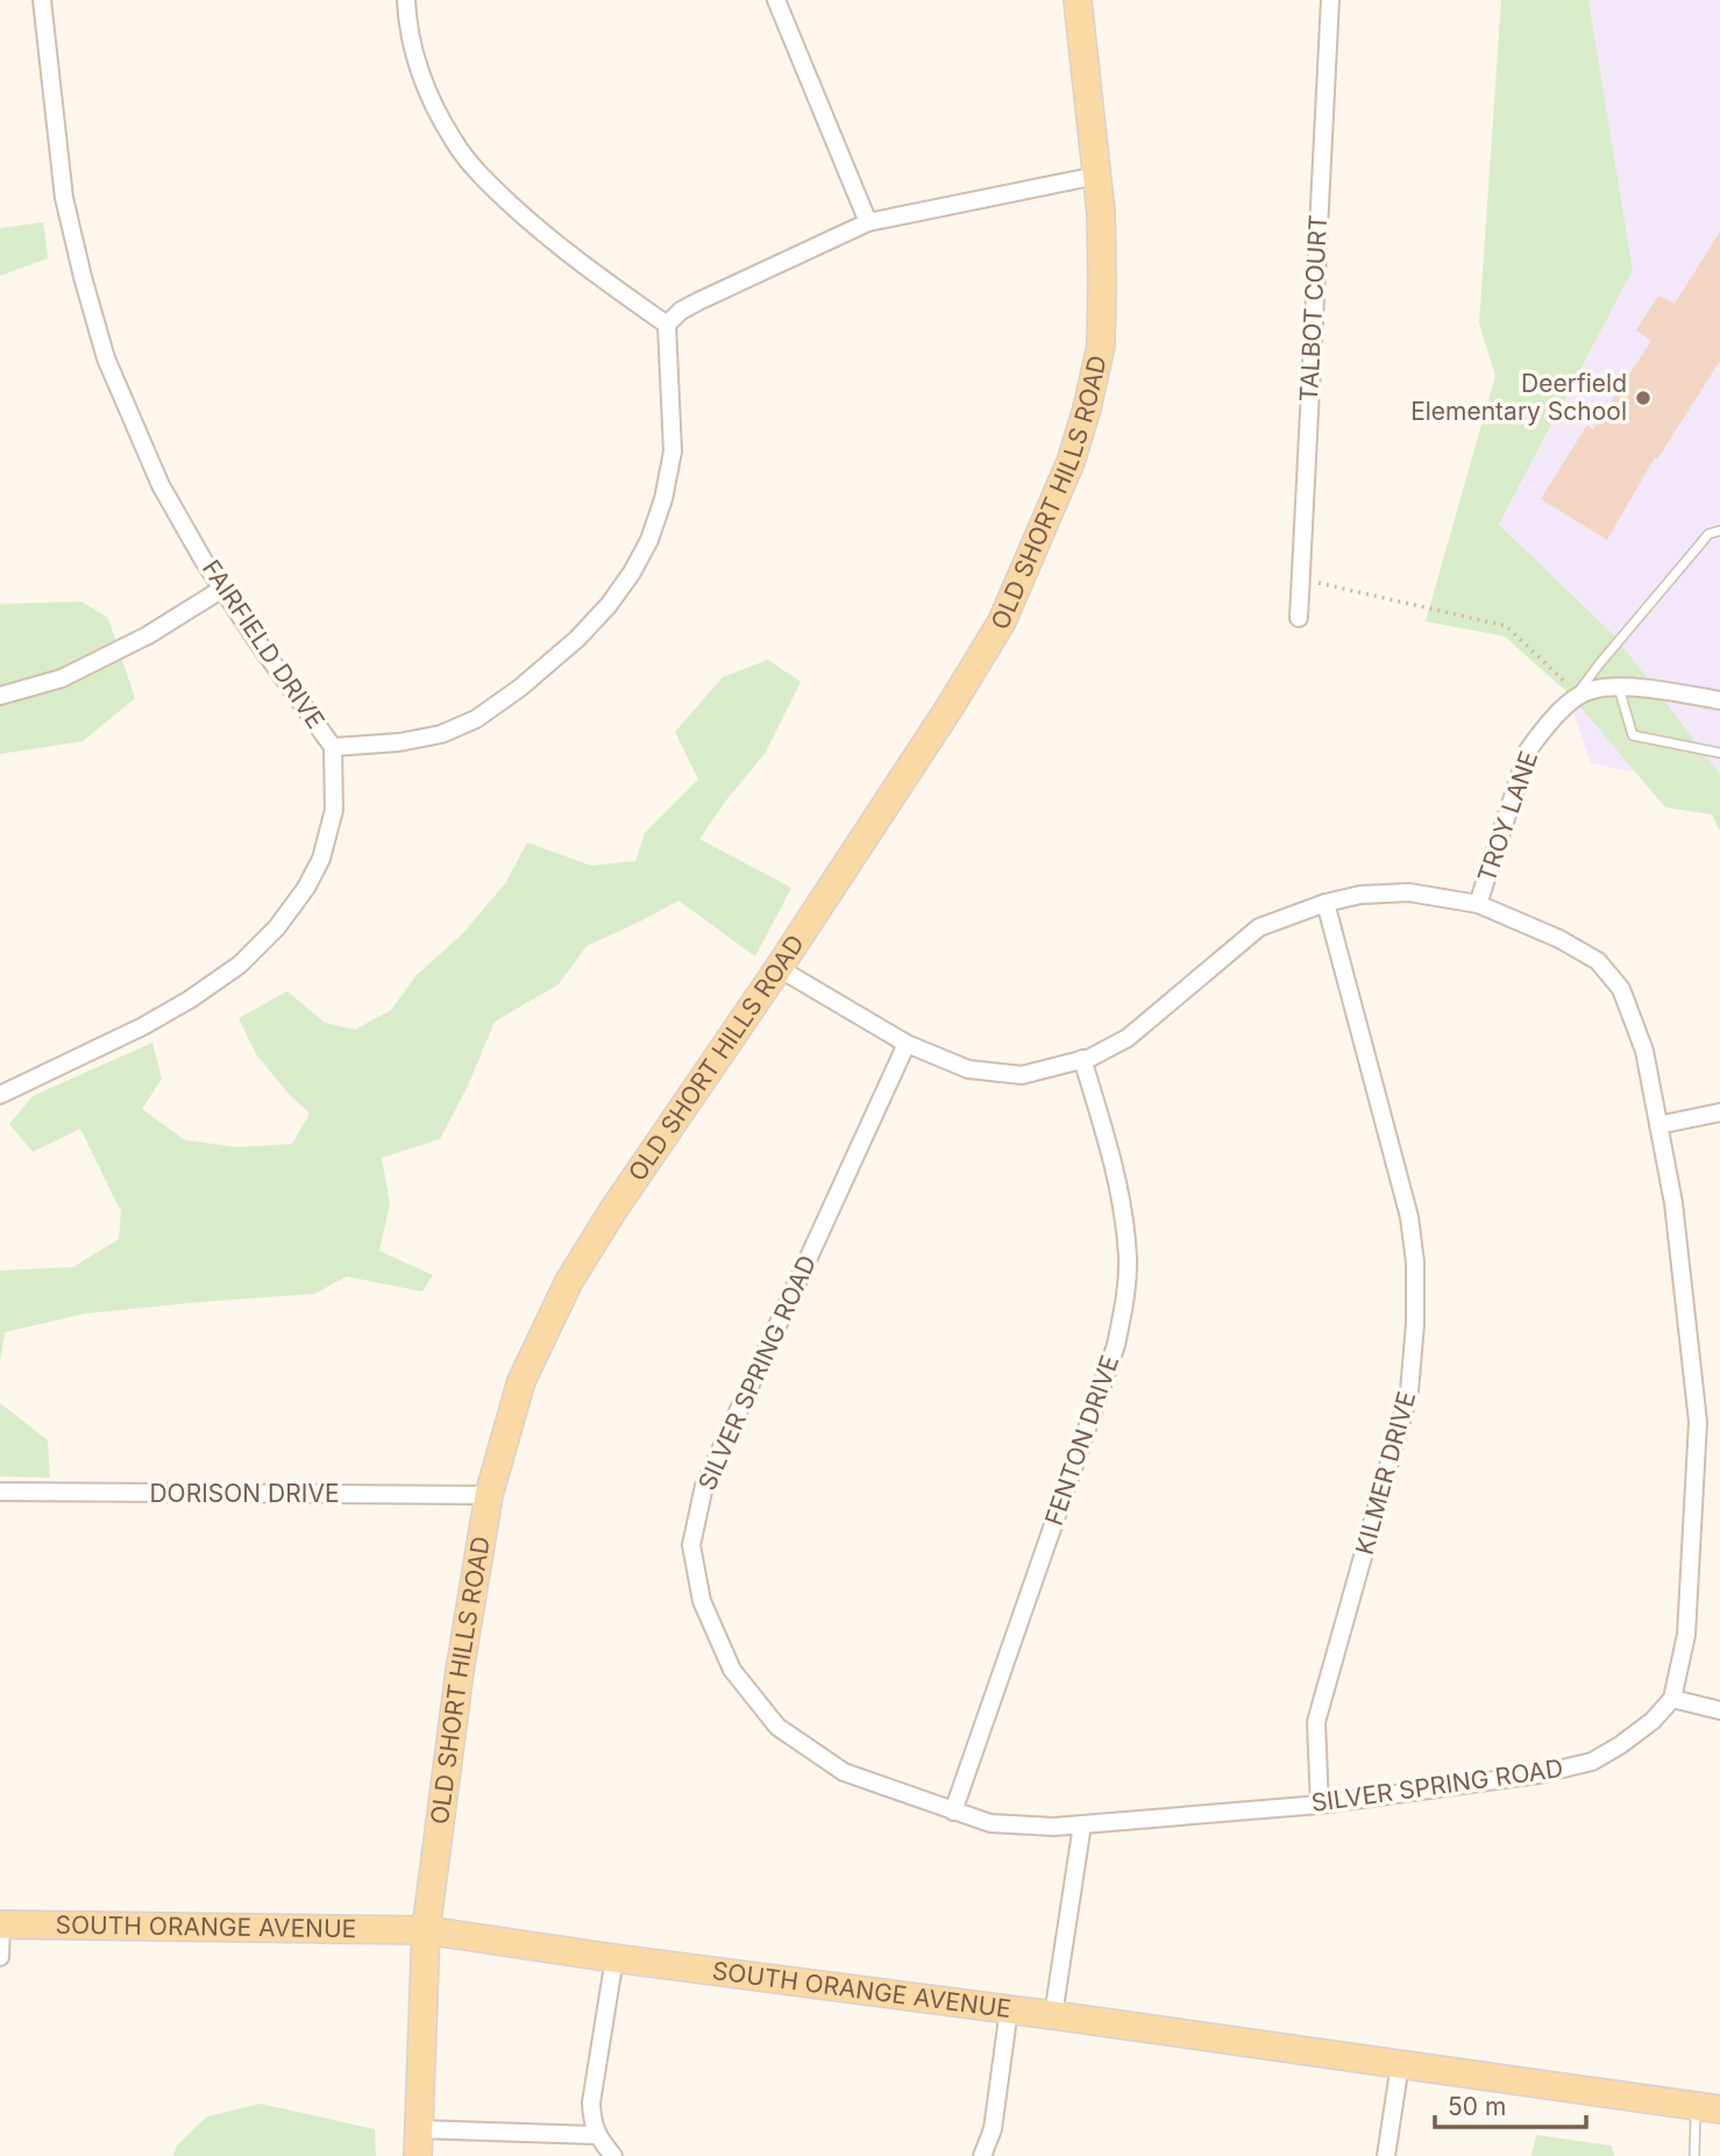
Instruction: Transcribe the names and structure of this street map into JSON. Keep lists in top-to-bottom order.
{
  "streets": {
    "main road": ["OLD SHORT HILLS ROAD", "SOUTH ORANGE AVENUE"],
    "street": [
      "TALBOT COURT",
      "FAIRFIELD DRIVE",
      "TROY LANE",
      "SILVER SPRING ROAD",
      "FENTON DRIVE",
      "KILMER DRIVE",
      "DORISON DRIVE"
    ]
  },
  "crossings": [
    ["OLD SHORT HILLS ROAD", "DORISON DRIVE"],
    ["OLD SHORT HILLS ROAD", "SOUTH ORANGE AVENUE"],
    ["SILVER SPRING ROAD", "FENTON DRIVE"],
    ["SILVER SPRING ROAD", "KILMER DRIVE"]
  ],
  "places": ["Deerfield Elementary School"],
  "scale_bar": "50 m"
}
